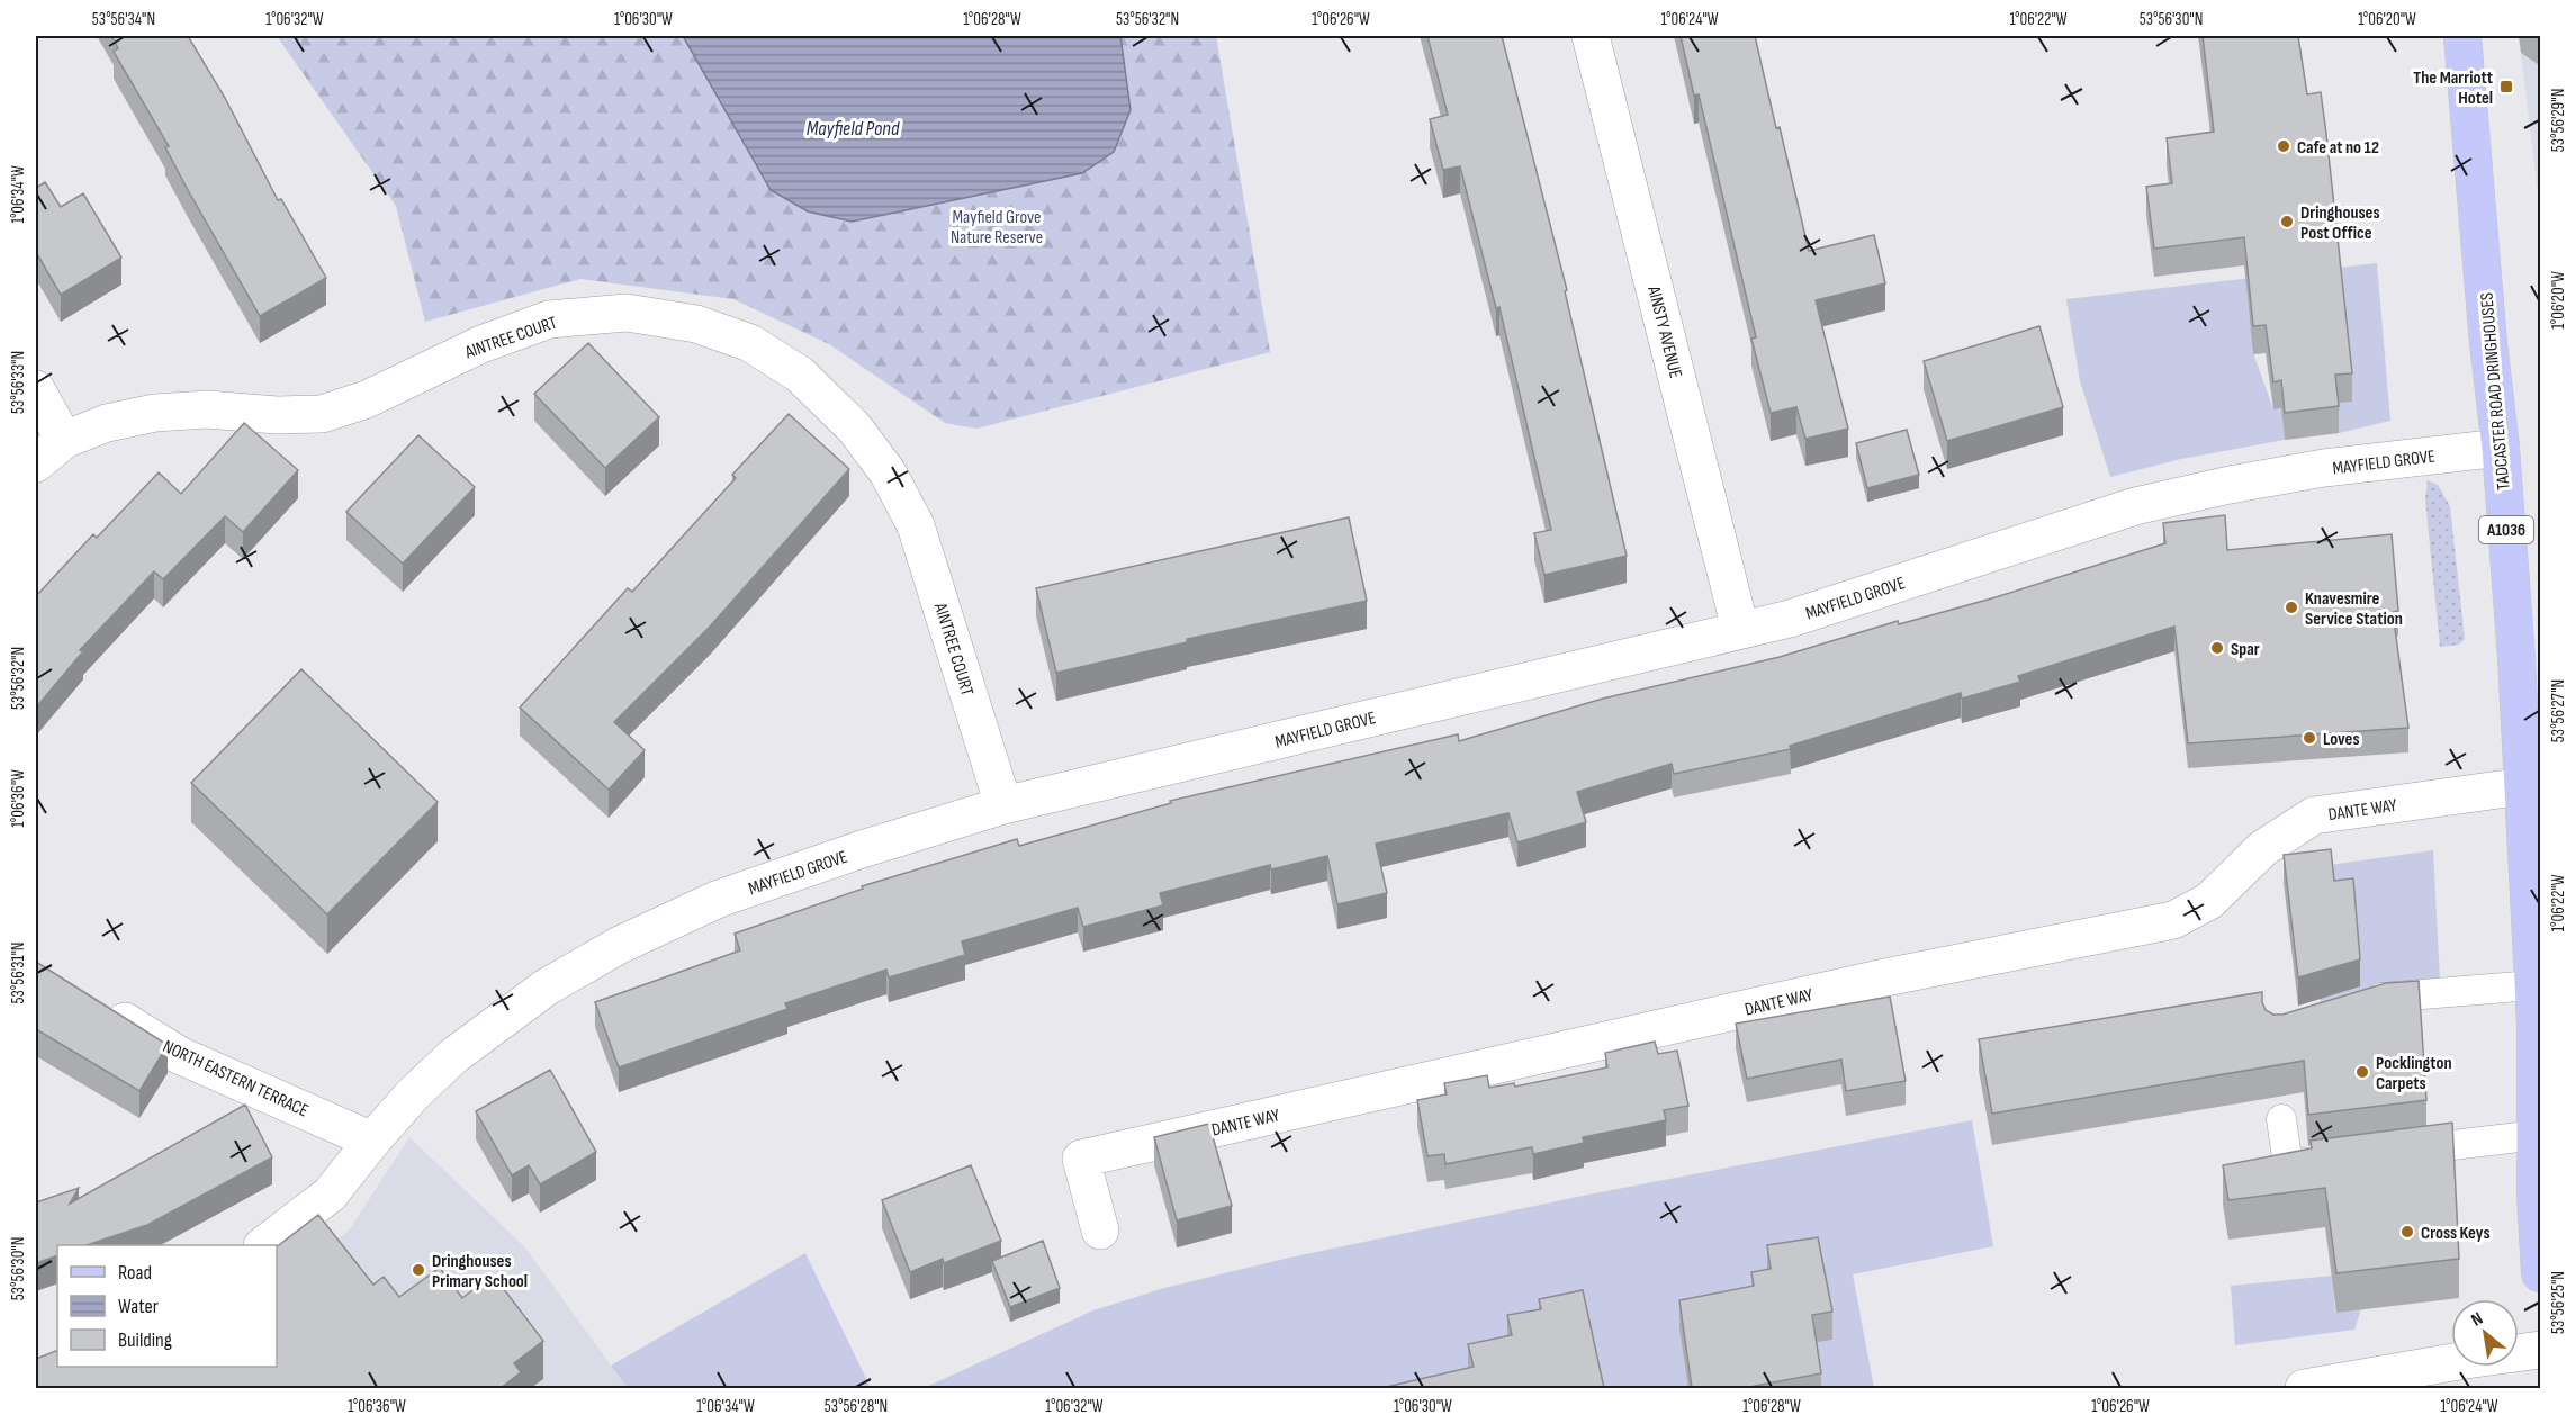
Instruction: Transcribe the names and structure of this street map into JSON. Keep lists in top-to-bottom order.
{
  "streets": {
    "main road": ["TADCASTER ROAD DRINGHOUSES", "A1036"],
    "street": [
      "AINSTY AVENUE",
      "AINTREE COURT",
      "MAYFIELD GROVE",
      "DANTE WAY",
      "NORTH EASTERN TERRACE"
    ]
  },
  "crossings": [
    ["AINSTY AVENUE", "MAYFIELD GROVE"],
    ["AINTREE COURT", "MAYFIELD GROVE"],
    ["TADCASTER ROAD DRINGHOUSES", "MAYFIELD GROVE"],
    ["TADCASTER ROAD DRINGHOUSES", "DANTE WAY"],
    ["MAYFIELD GROVE", "NORTH EASTERN TERRACE"]
  ],
  "water": ["Mayfield Pond"],
  "parks": ["Mayfield Grove Nature Reserve"],
  "places": {
    "transit": ["The Marriott Hotel"],
    "other": [
      "Cafe at no 12",
      "Dringhouses Post Office",
      "Knavesmire Service Station",
      "Spar",
      "Loves",
      "Pocklington Carpets",
      "Cross Keys",
      "Dringhouses Primary School"
    ]
  },
  "legend": ["Road", "Water", "Building"],
  "north": "top left",
  "coordinates": [
    "53°56'34\"N",
    "1°06'32\"W",
    "1°06'30\"W",
    "1°06'28\"W",
    "53°56'32\"N",
    "1°06'26\"W",
    "1°06'24\"W",
    "1°06'22\"W",
    "53°56'30\"N",
    "1°06'20\"W",
    "53°56'29\"N",
    "1°06'34\"W",
    "53°56'33\"N",
    "53°56'27\"N",
    "1°06'36\"W",
    "53°56'31\"N",
    "53°56'25\"N",
    "53°56'28\"N"
  ]
}
